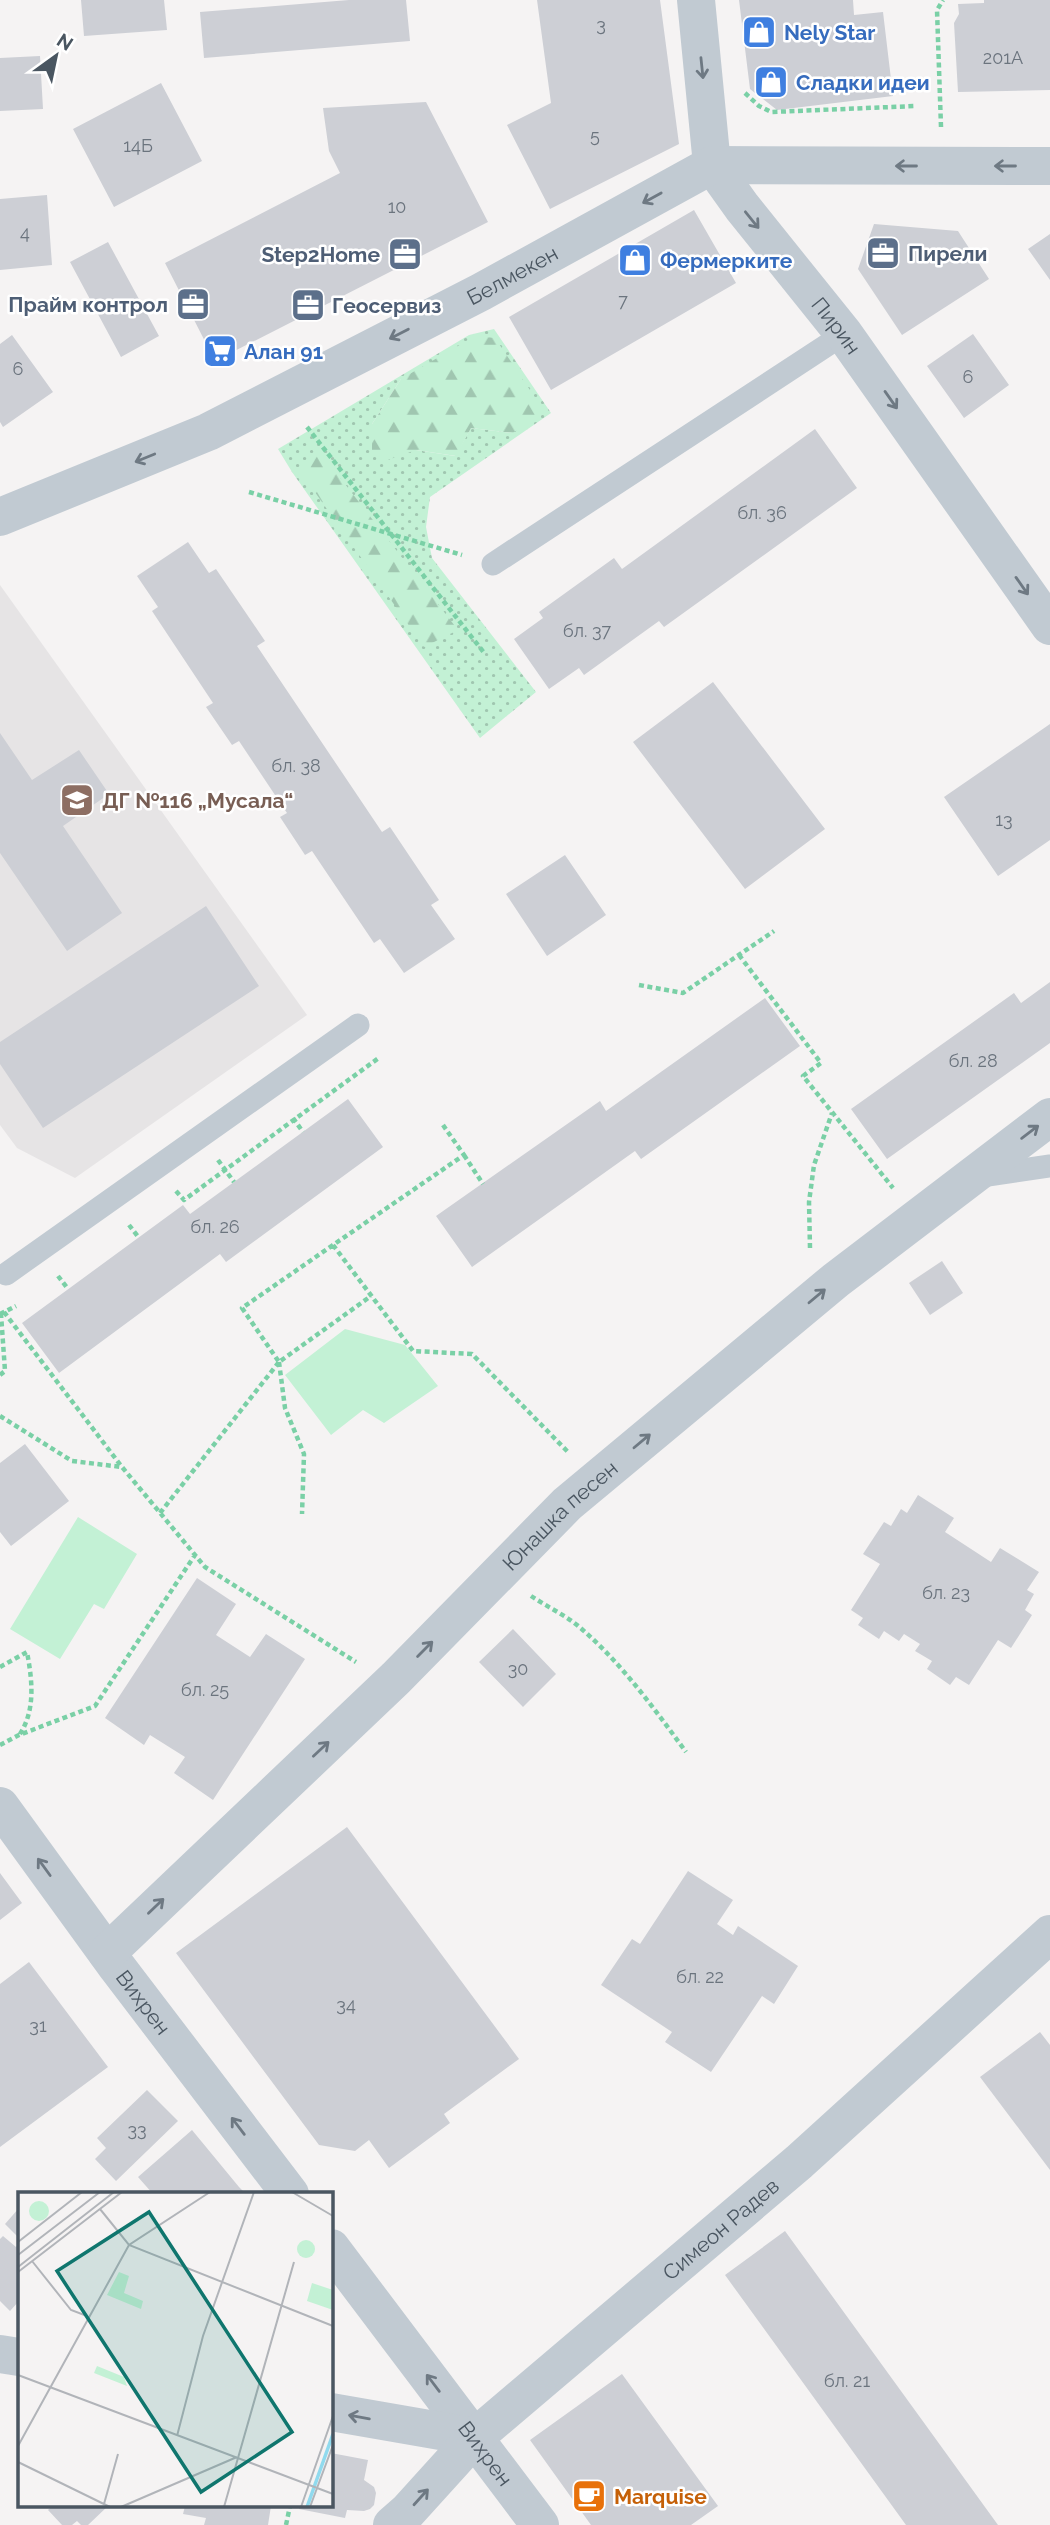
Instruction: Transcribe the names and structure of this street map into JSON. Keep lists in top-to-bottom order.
{
  "streets": {
    "street": [
      "Белмекен",
      "Пирин",
      "Юнашка песен",
      "Вихрен",
      "Симеон Радев"
    ]
  },
  "crossings": [
    ["Белмекен", "Пирин"],
    ["Юнашка песен", "Вихрен"],
    ["Вихрен", "Симеон Радев"]
  ],
  "one_way": [
    "Белмекен",
    "Пирин",
    "Юнашка песен",
    "Вихрен"
  ],
  "places": {
    "shop": ["Nely Star", "Сладки идеи", "Фермерките"],
    "office": [
      "Пирели",
      "Step2Home",
      "Прайм контрол",
      "Геосервиз"
    ],
    "supermarket": ["Алан 91"],
    "school or university": ["ДГ №116 „Мусала“"],
    "cafe": ["Marquise"]
  },
  "house_numbers": [
    "3",
    "201А",
    "5",
    "14Б",
    "10",
    "4",
    "7",
    "6",
    "6",
    "бл. 36",
    "бл. 37",
    "бл. 38",
    "13",
    "бл. 28",
    "бл. 26",
    "бл. 23",
    "30",
    "бл. 25",
    "бл. 22",
    "34",
    "31",
    "33",
    "бл. 21"
  ],
  "north": "top right"
}
